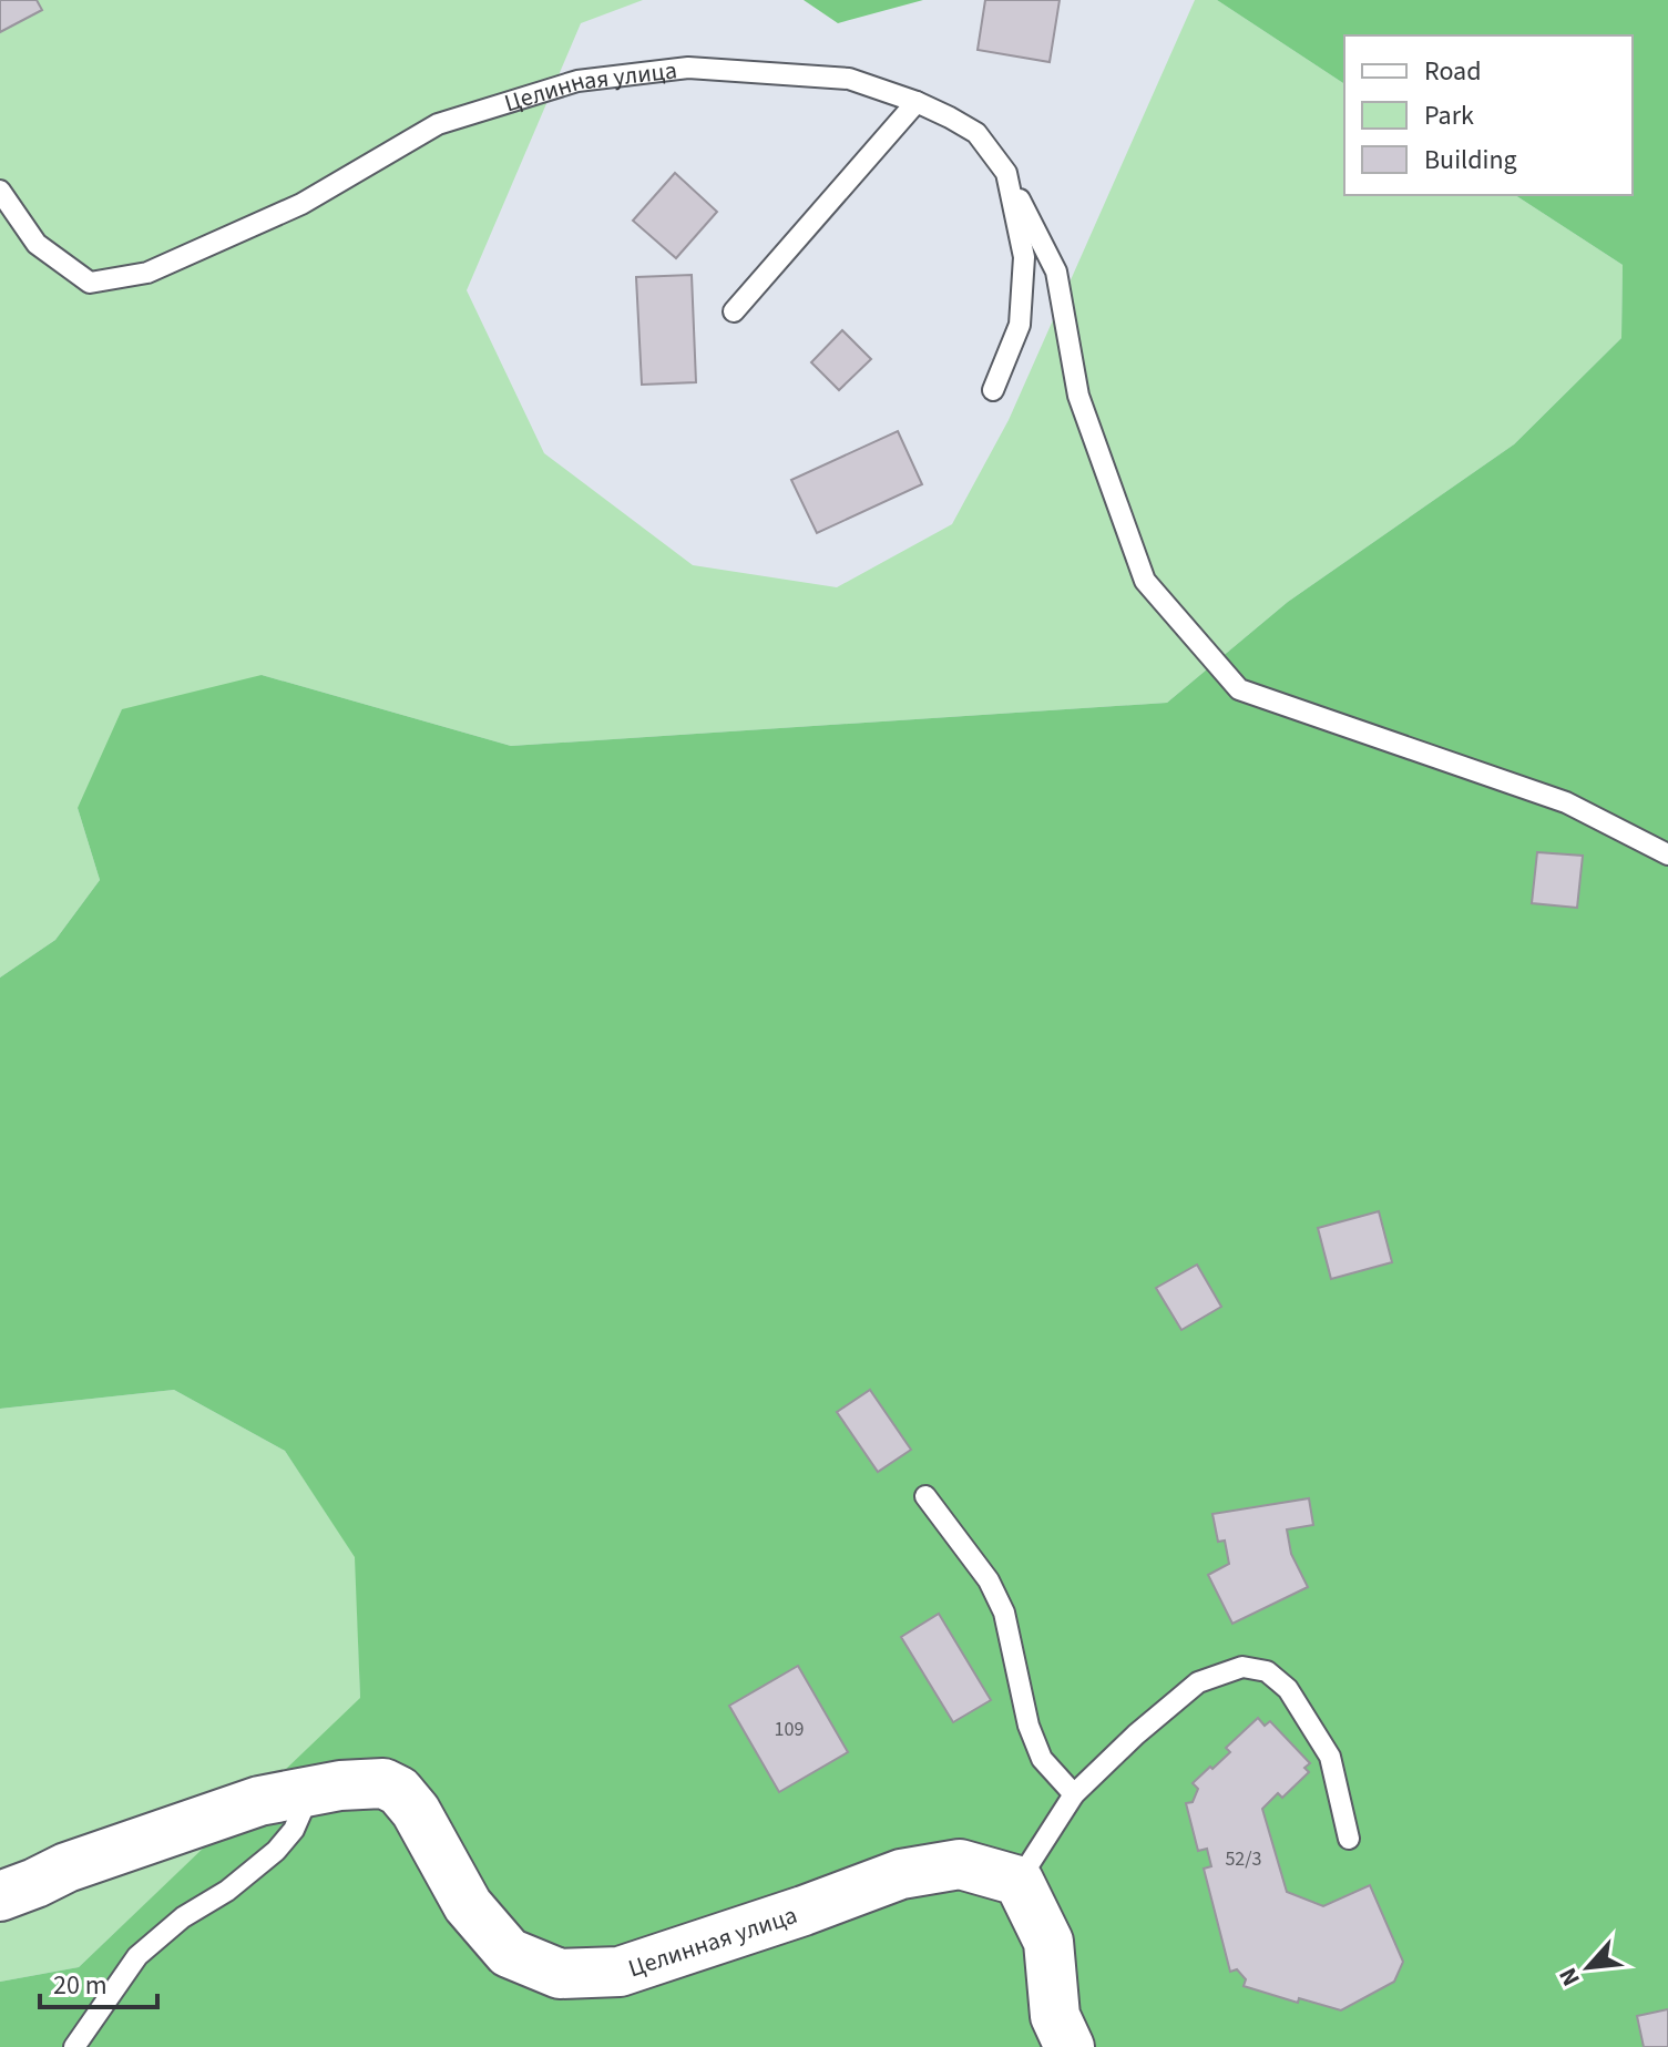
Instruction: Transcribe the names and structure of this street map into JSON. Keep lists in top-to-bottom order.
{
  "streets": {
    "street": ["Целинная улица"]
  },
  "house_numbers": ["109", "52/3"],
  "legend": ["Road", "Park", "Building"],
  "scale_bar": "20 m",
  "north": "bottom left"
}
